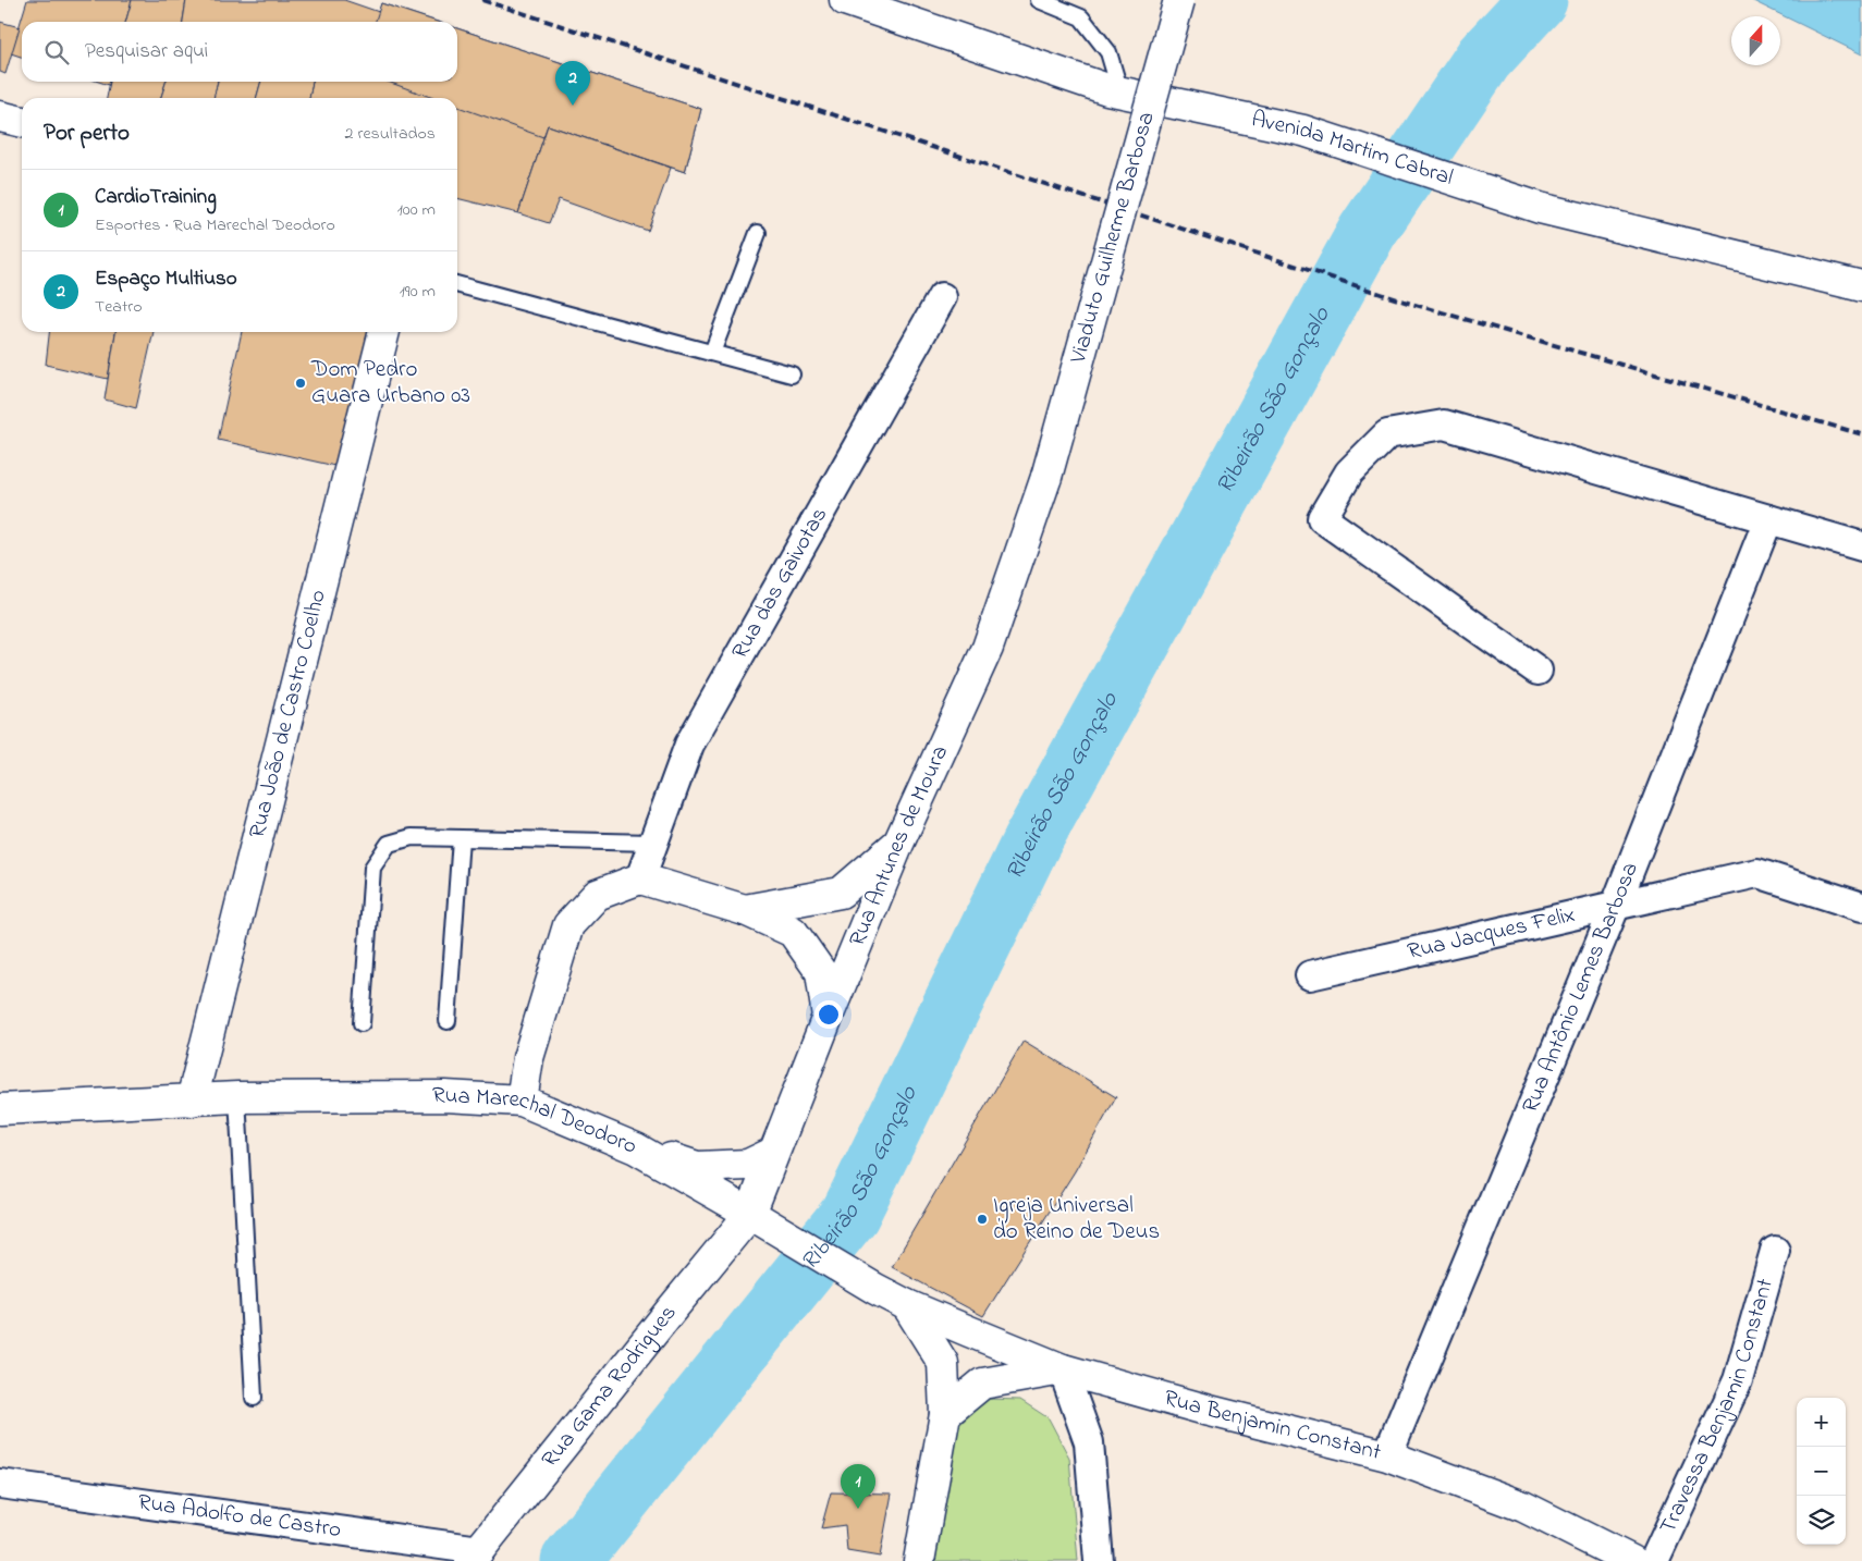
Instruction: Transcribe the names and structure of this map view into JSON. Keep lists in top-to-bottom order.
{
  "streets": {
    "street": [
      "Avenida Martim Cabral",
      "Viaduto Guilherme Barbosa",
      "Rua das Gaivotas",
      "Rua João de Castro Coelho",
      "Rua Antunes de Moura",
      "Rua Jacques Felix",
      "Rua Antônio Lemes Barbosa",
      "Rua Marechal Deodoro",
      "Rua Gama Rodrigues",
      "Travessa Benjamin Constant",
      "Rua Benjamin Constant",
      "Rua Adolfo de Castro"
    ]
  },
  "crossings": [
    ["Viaduto Guilherme Barbosa", "Rua Antunes de Moura"],
    ["Rua João de Castro Coelho", "Rua Marechal Deodoro"],
    ["Rua Antunes de Moura", "Rua Marechal Deodoro"],
    ["Rua Antunes de Moura", "Rua Gama Rodrigues"],
    ["Rua Jacques Felix", "Rua Antônio Lemes Barbosa"],
    ["Rua Antônio Lemes Barbosa", "Rua Benjamin Constant"],
    ["Rua Marechal Deodoro", "Rua Gama Rodrigues"],
    ["Rua Marechal Deodoro", "Rua Benjamin Constant"],
    ["Rua Gama Rodrigues", "Rua Adolfo de Castro"]
  ],
  "water": ["Ribeirão São Gonçalo"],
  "places": ["Dom Pedro Guara Urbano 03", "Igreja Universal do Reino de Deus"],
  "north": "top",
  "page": {
    "search": "Pesquisar aqui",
    "pins": ["2", "1"],
    "heading": ["Por perto", "2 resultados"],
    "list": [
      {
        "mark": "1",
        "name": "CardioTraining",
        "note": "Esportes · Rua Marechal Deodoro",
        "value": "100 m"
      },
      {
        "mark": "2",
        "name": "Espaço Multiuso",
        "note": "Teatro",
        "value": "190 m"
      }
    ],
    "map_buttons": ["+", "−"]
  }
}
